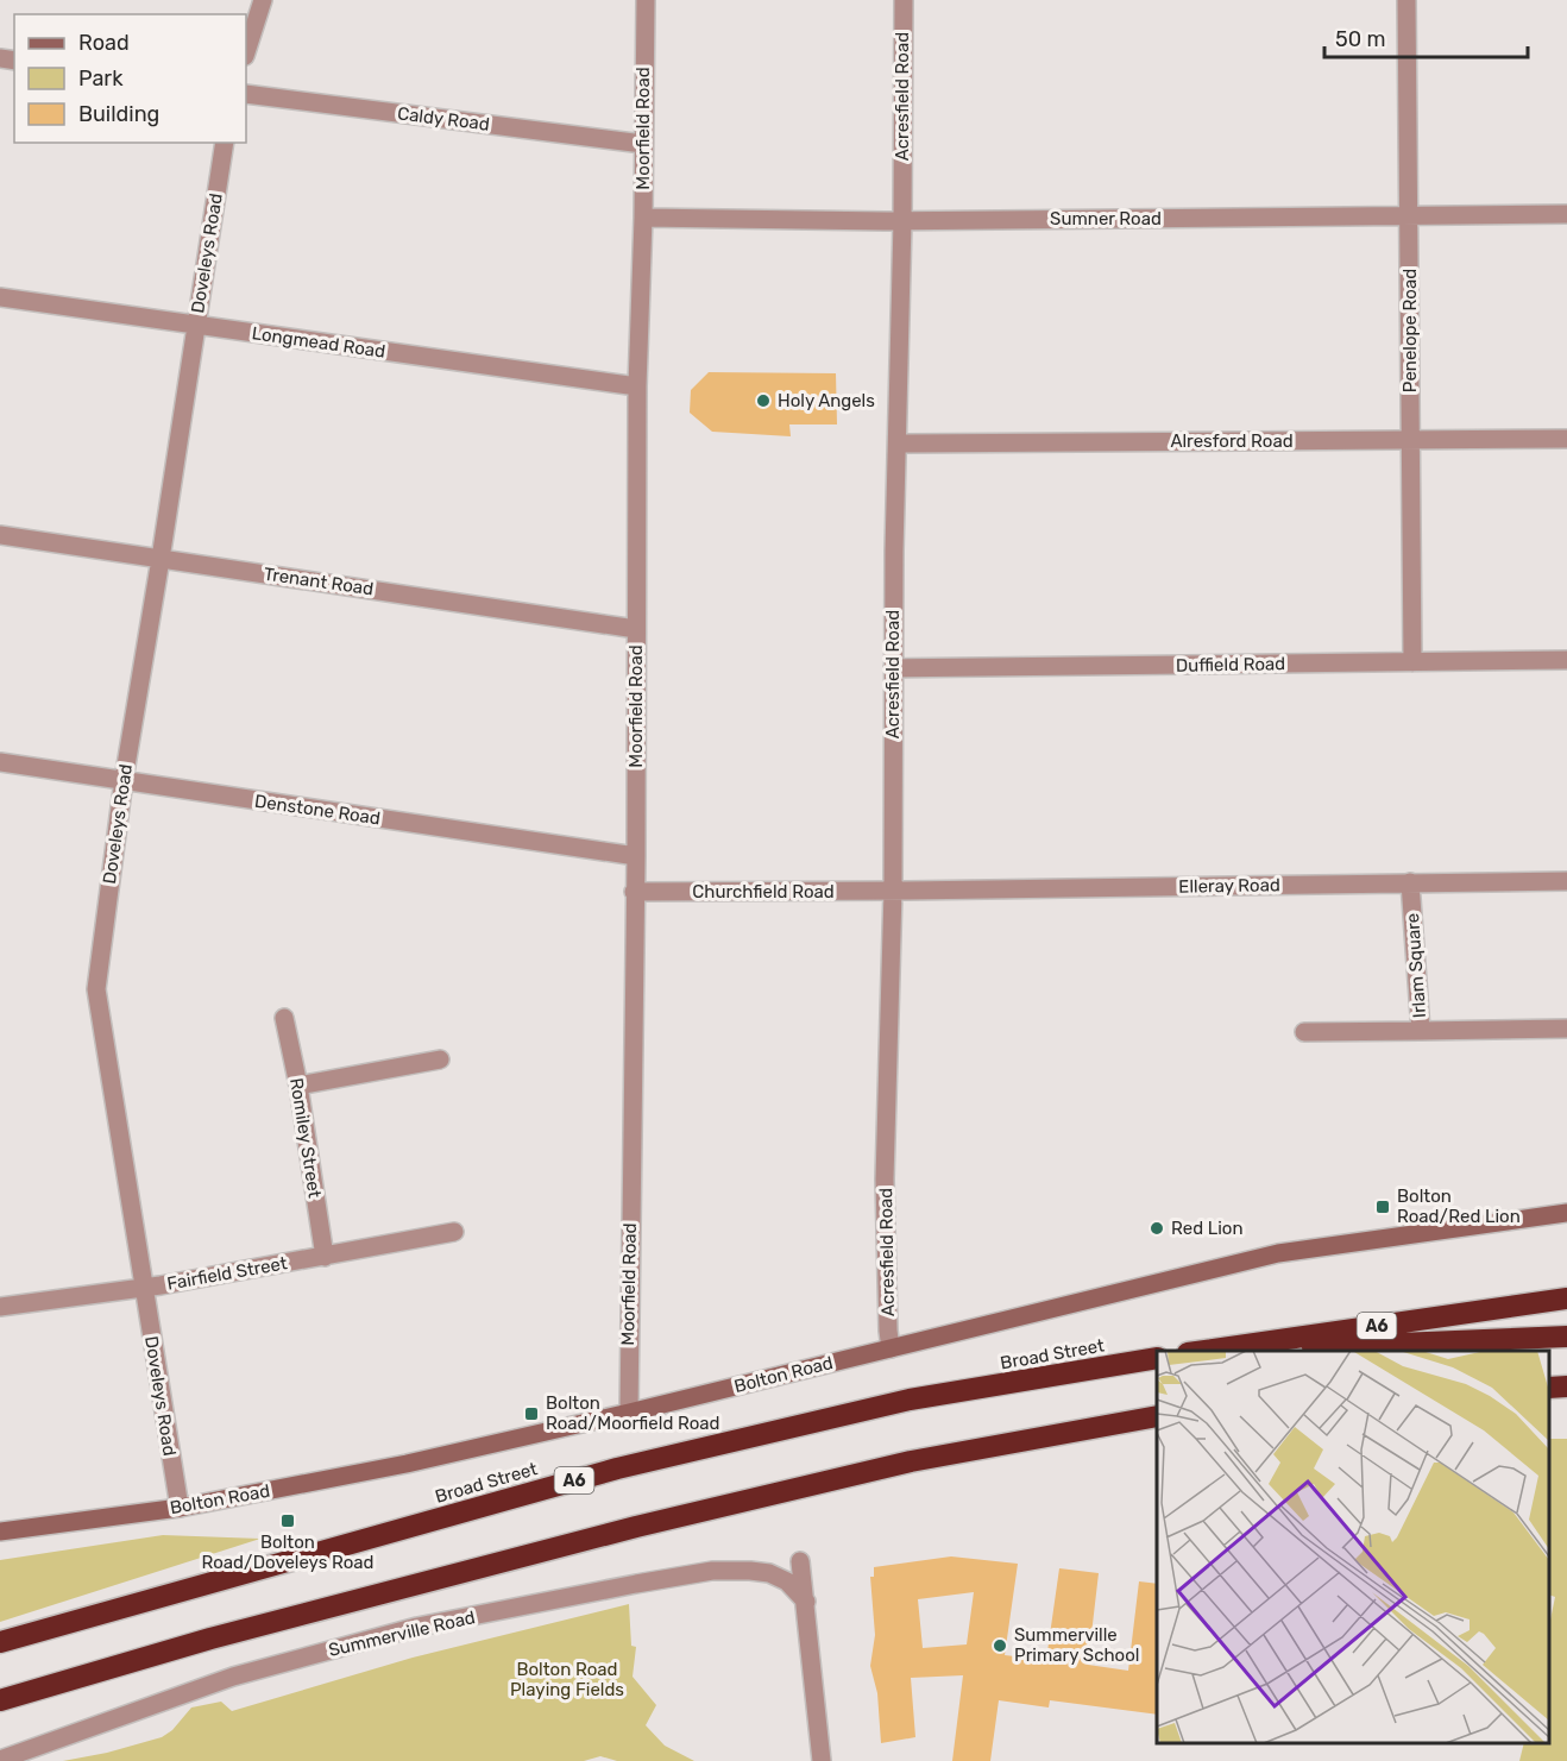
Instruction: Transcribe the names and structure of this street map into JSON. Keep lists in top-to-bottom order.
{
  "streets": {
    "highway": ["A6", "Broad Street"],
    "street": [
      "Acresfield Road",
      "Caldy Road",
      "Moorfield Road",
      "Sumner Road",
      "Doveleys Road",
      "Penelope Road",
      "Longmead Road",
      "Alresford Road",
      "Trenant Road",
      "Duffield Road",
      "Denstone Road",
      "Elleray Road",
      "Churchfield Road",
      "Irlam Square",
      "Romiley Street",
      "Fairfield Street",
      "Bolton Road",
      "Summerville Road"
    ]
  },
  "crossings": [
    ["Acresfield Road", "Sumner Road"],
    ["Acresfield Road", "Alresford Road"],
    ["Acresfield Road", "Duffield Road"],
    ["Acresfield Road", "Elleray Road"],
    ["Acresfield Road", "Churchfield Road"],
    ["Acresfield Road", "Bolton Road"],
    ["Caldy Road", "Moorfield Road"],
    ["Moorfield Road", "Sumner Road"],
    ["Moorfield Road", "Longmead Road"],
    ["Moorfield Road", "Trenant Road"],
    ["Moorfield Road", "Denstone Road"],
    ["Moorfield Road", "Churchfield Road"],
    ["Moorfield Road", "Bolton Road"],
    ["Sumner Road", "Penelope Road"],
    ["Doveleys Road", "Longmead Road"],
    ["Doveleys Road", "Trenant Road"],
    ["Doveleys Road", "Denstone Road"],
    ["Doveleys Road", "Fairfield Street"],
    ["Doveleys Road", "Bolton Road"],
    ["Penelope Road", "Alresford Road"],
    ["Penelope Road", "Duffield Road"],
    ["Elleray Road", "Churchfield Road"],
    ["Elleray Road", "Irlam Square"],
    ["Romiley Street", "Fairfield Street"]
  ],
  "parks": ["Bolton Road Playing Fields"],
  "places": {
    "other": ["Holy Angels", "Red Lion", "Summerville Primary School"],
    "transit": ["Bolton Road/Red Lion", "Bolton Road/Moorfield Road", "Bolton Road/Doveleys Road"]
  },
  "legend": ["Road", "Park", "Building"],
  "scale_bar": "50 m"
}
